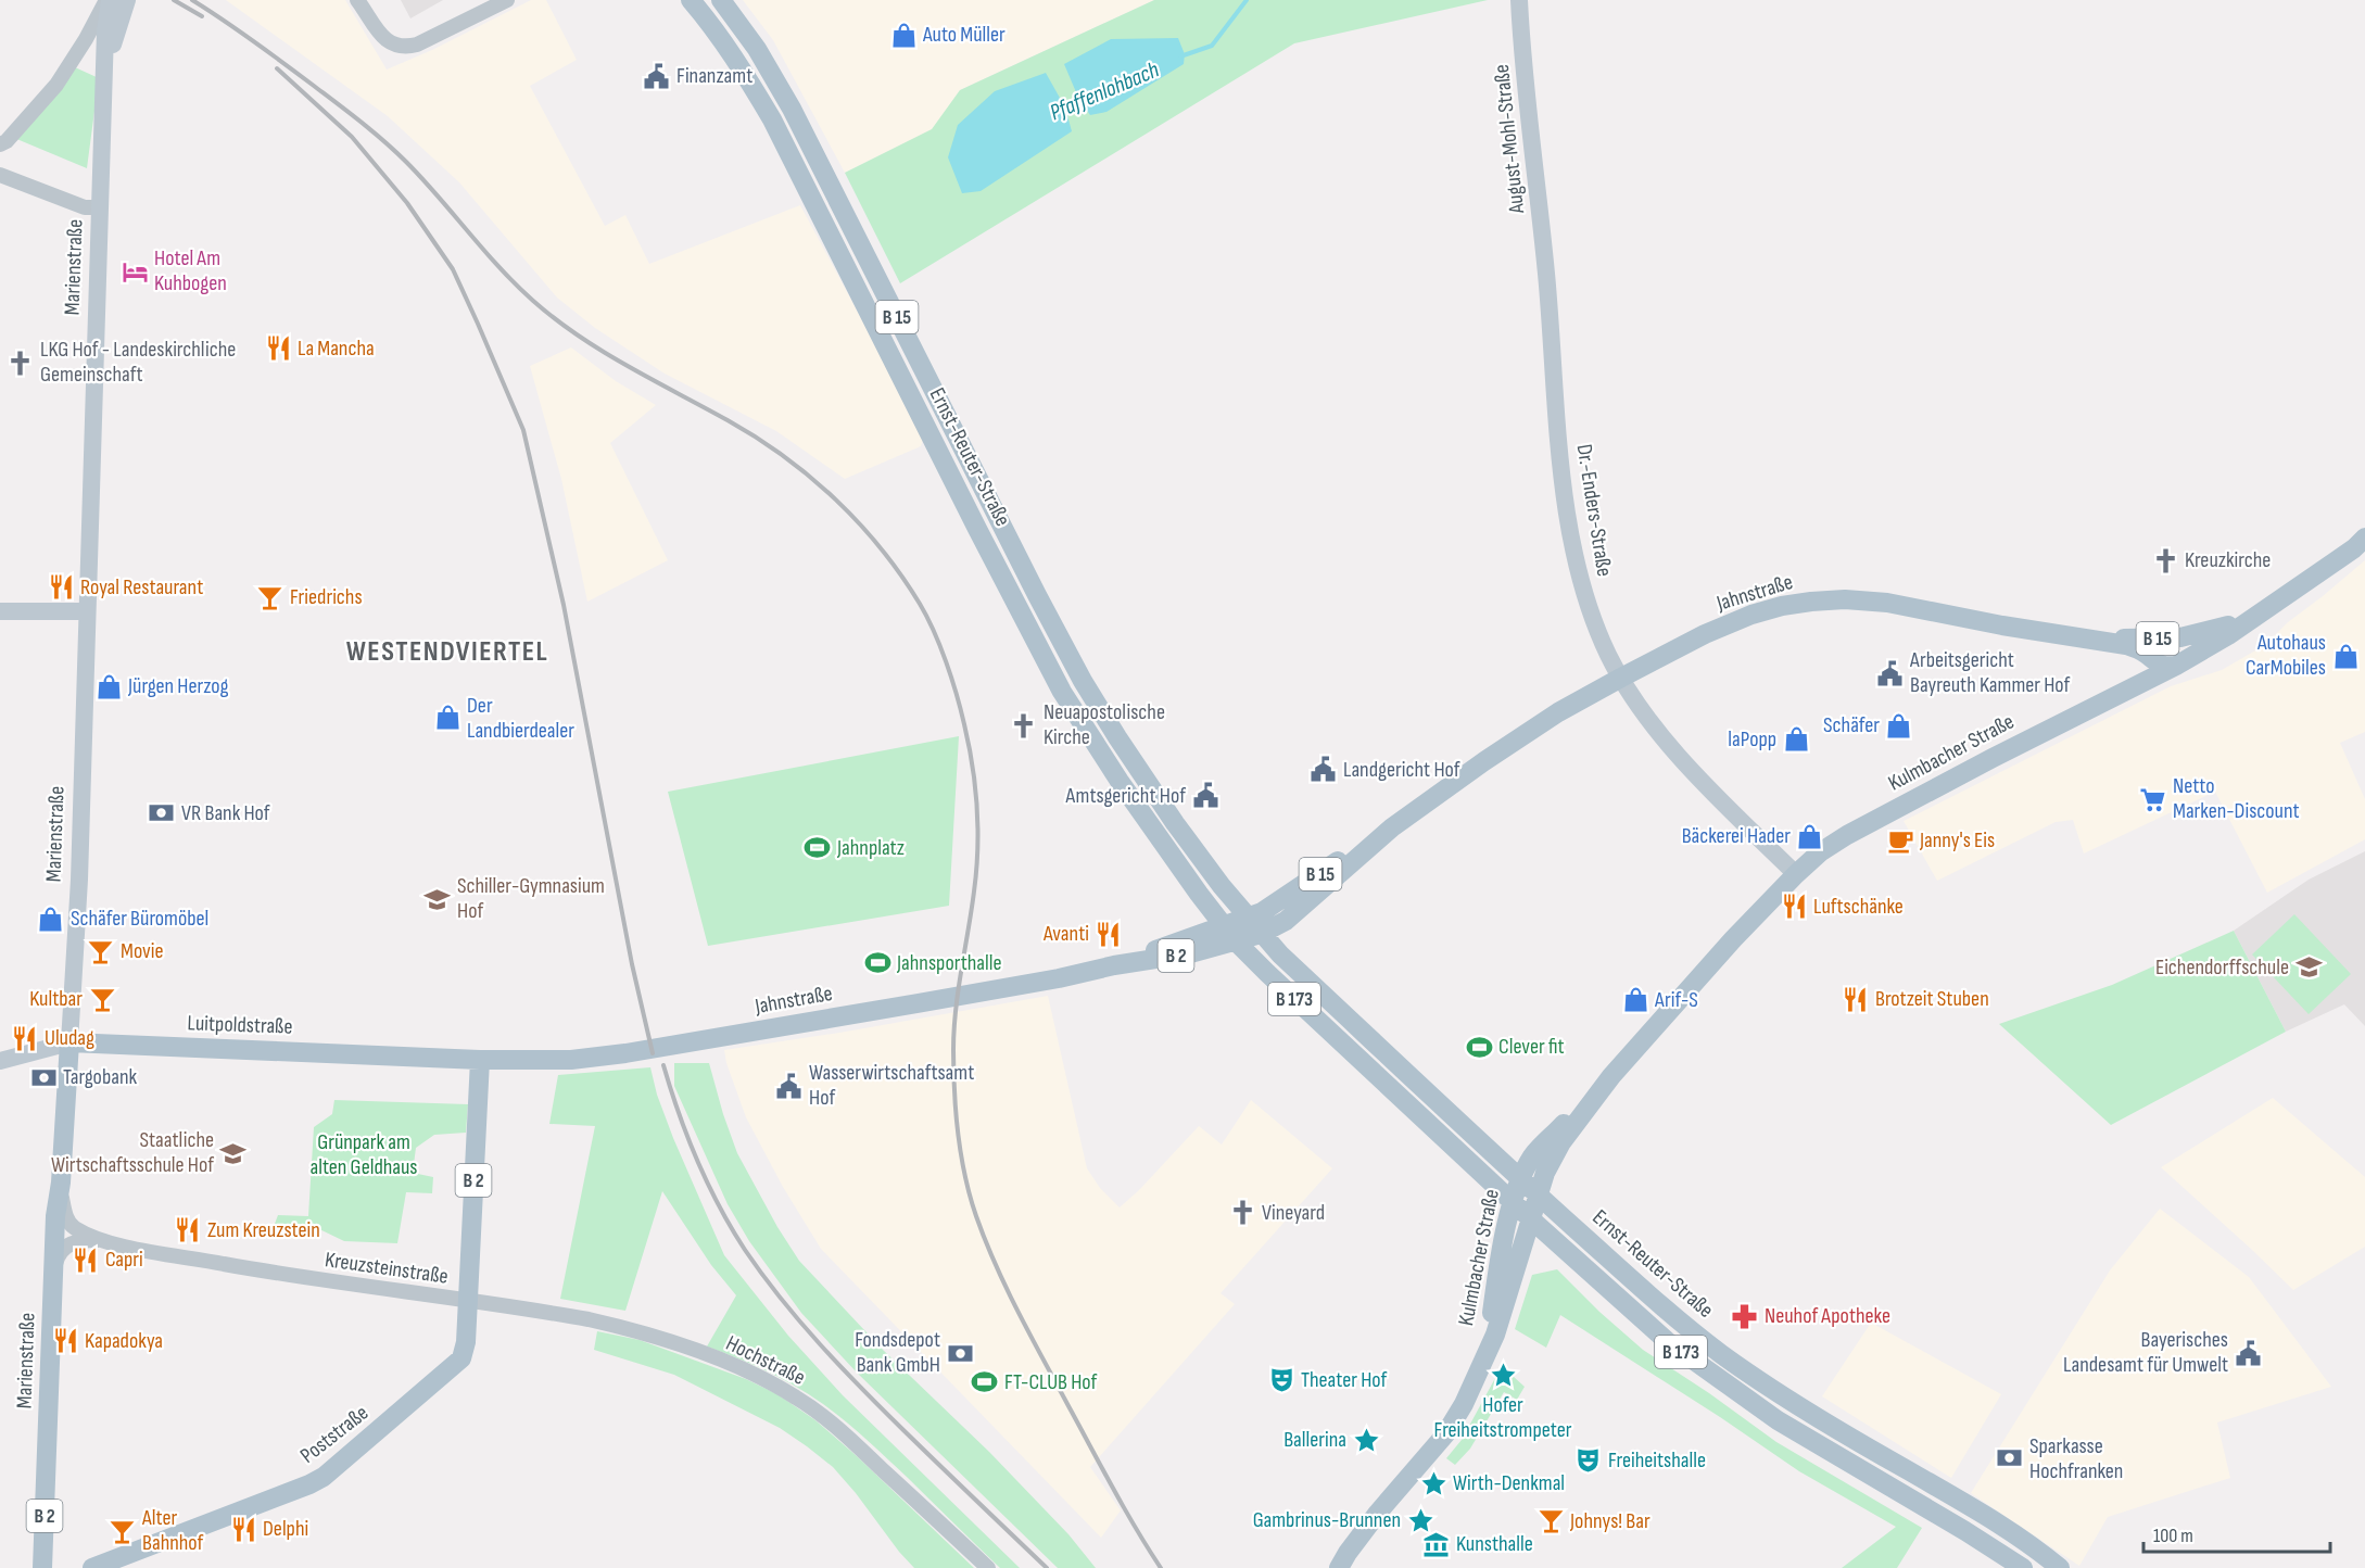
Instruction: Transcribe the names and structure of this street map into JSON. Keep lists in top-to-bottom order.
{
  "streets": {
    "main road": [
      "August-Mohl-Straße",
      "Marienstraße",
      "B 15",
      "Ernst-Reuter-Straße",
      "Dr.-Enders-Straße",
      "Jahnstraße",
      "Kulmbacher Straße",
      "B 2",
      "B 173",
      "Luitpoldstraße",
      "Poststraße"
    ],
    "street": ["Kreuzsteinstraße", "Hochstraße"]
  },
  "crossings": [
    ["August-Mohl-Straße", "Dr.-Enders-Straße"],
    ["Marienstraße", "Luitpoldstraße"],
    ["B 15", "Ernst-Reuter-Straße"],
    ["B 15", "Jahnstraße"],
    ["B 15", "Kulmbacher Straße"],
    ["Ernst-Reuter-Straße", "Jahnstraße"],
    ["Ernst-Reuter-Straße", "Kulmbacher Straße"],
    ["Dr.-Enders-Straße", "Jahnstraße"],
    ["Dr.-Enders-Straße", "Kulmbacher Straße"],
    ["Jahnstraße", "Kulmbacher Straße"],
    ["Jahnstraße", "B 2"],
    ["Jahnstraße", "Luitpoldstraße"],
    ["B 2", "Luitpoldstraße"],
    ["B 2", "Kreuzsteinstraße"],
    ["B 2", "Hochstraße"],
    ["B 2", "Poststraße"],
    ["Kreuzsteinstraße", "Hochstraße"],
    ["Kreuzsteinstraße", "Poststraße"],
    ["Hochstraße", "Poststraße"]
  ],
  "districts": ["WESTENDVIERTEL"],
  "water": ["Pfaffenlohbach"],
  "parks": ["Grünpark am alten Geldhaus"],
  "places": {
    "shop": [
      "Auto Müller",
      "Autohaus CarMobiles",
      "Jürgen Herzog",
      "Der Landbierdealer",
      "Schäfer",
      "laPopp",
      "Bäckerei Hader",
      "Schäfer Büromöbel",
      "Arif-S"
    ],
    "public building": [
      "Finanzamt",
      "Arbeitsgericht Bayreuth Kammer Hof",
      "Landgericht Hof",
      "Amtsgericht Hof",
      "Wasserwirtschaftsamt Hof",
      "Bayerisches Landesamt für Umwelt"
    ],
    "hotel": ["Hotel Am Kuhbogen"],
    "restaurant": [
      "La Mancha",
      "Royal Restaurant",
      "Luftschänke",
      "Avanti",
      "Brotzeit Stuben",
      "Uludag",
      "Zum Kreuzstein",
      "Capri",
      "Kapadokya",
      "Delphi"
    ],
    "church": [
      "LKG Hof - Landeskirchliche Gemeinschaft",
      "Kreuzkirche",
      "Neuapostolische Kirche",
      "Vineyard"
    ],
    "bar": [
      "Friedrichs",
      "Movie",
      "Kultbar",
      "Johnys! Bar",
      "Alter Bahnhof"
    ],
    "supermarket": ["Netto Marken-Discount"],
    "bank": [
      "VR Bank Hof",
      "Targobank",
      "Fondsdepot Bank GmbH",
      "Sparkasse Hochfranken"
    ],
    "cafe": ["Janny's Eis"],
    "sports": [
      "Jahnplatz",
      "Jahnsporthalle",
      "Clever fit",
      "FT-CLUB Hof"
    ],
    "school or university": ["Schiller-Gymnasium Hof", "Eichendorffschule", "Staatliche Wirtschaftsschule Hof"],
    "pharmacy": ["Neuhof Apotheke"],
    "place": [
      "Hofer Freiheitstrompeter",
      "Ballerina",
      "Wirth-Denkmal",
      "Gambrinus-Brunnen"
    ],
    "theatre": ["Theater Hof", "Freiheitshalle"],
    "museum": ["Kunsthalle"]
  },
  "scale_bar": "100 m"
}
